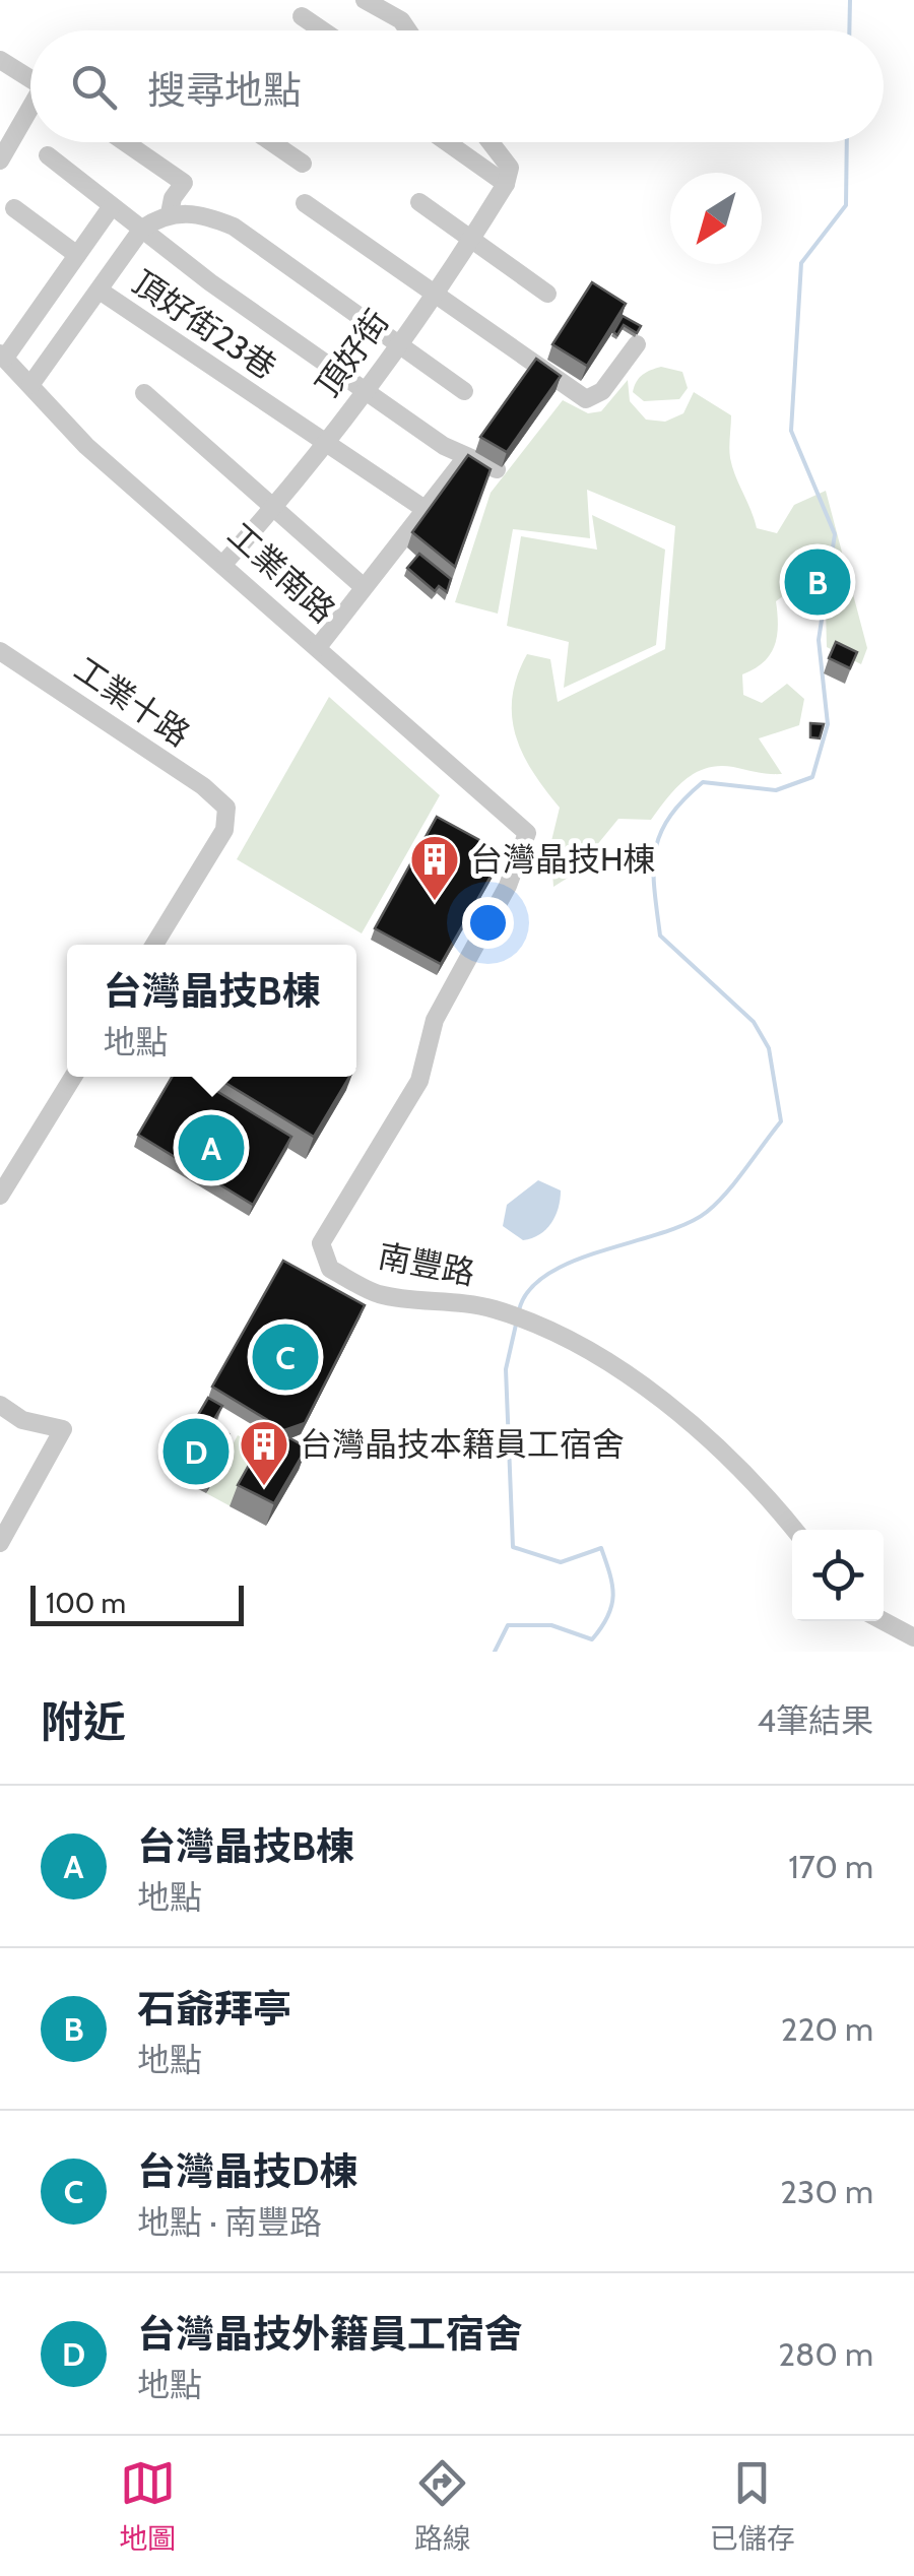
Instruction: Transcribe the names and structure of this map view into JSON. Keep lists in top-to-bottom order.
{
  "streets": {
    "street": [
      "頂好街23巷",
      "頂好街",
      "工業南路",
      "工業十路",
      "南豐路"
    ]
  },
  "crossings": [
    ["頂好街23巷", "頂好街"],
    ["頂好街", "工業南路"],
    ["工業南路", "南豐路"]
  ],
  "places": {
    "building": ["台灣晶技H棟", "台灣晶技本籍員工宿舍"]
  },
  "scale_bar": "100 m",
  "north": "bottom left",
  "page": {
    "search": "搜尋地點",
    "pins": [
      "B",
      "A",
      "C",
      "D"
    ],
    "popup": ["台灣晶技B棟", "地點"],
    "scale": "100 m",
    "heading": ["附近", "4筆結果"],
    "list": [
      {
        "mark": "A",
        "name": "台灣晶技B棟",
        "note": "地點",
        "value": "170 m"
      },
      {
        "mark": "B",
        "name": "石爺拜亭",
        "note": "地點",
        "value": "220 m"
      },
      {
        "mark": "C",
        "name": "台灣晶技D棟",
        "note": "地點 · 南豐路",
        "value": "230 m"
      },
      {
        "mark": "D",
        "name": "台灣晶技外籍員工宿舍",
        "note": "地點",
        "value": "280 m"
      }
    ],
    "nav": ["地圖", "路線", "已儲存"]
  }
}
